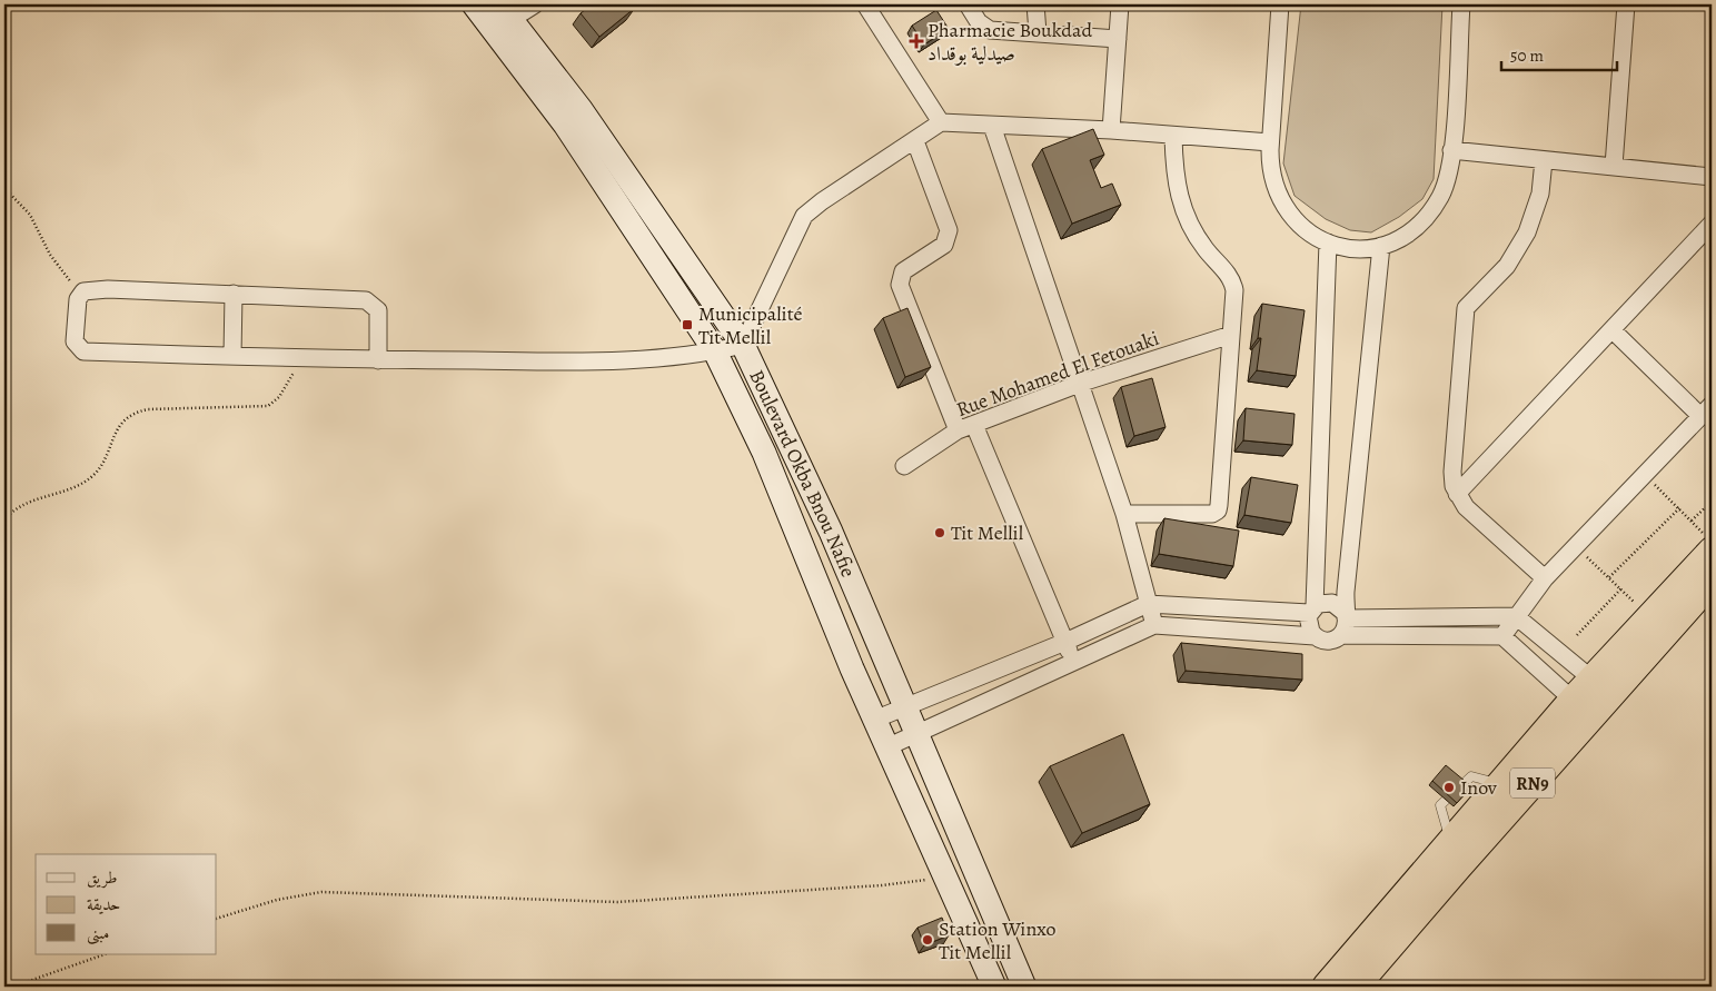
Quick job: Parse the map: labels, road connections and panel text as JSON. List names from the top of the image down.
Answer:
{
  "streets": {
    "highway": ["RN9"],
    "main road": ["Boulevard Okba Bnou Nafie"],
    "street": ["Rue Mohamed El Fetouaki"]
  },
  "places": {
    "health": ["Pharmacie Boukdad صيدلية بوقداد"],
    "transit": ["Municipalité Tit Mellil"],
    "other": ["Tit Mellil", "Inov", "Station Winxo Tit Mellil"]
  },
  "legend": ["طريق", "حديقة", "مبنى"],
  "scale_bar": "50 m"
}
